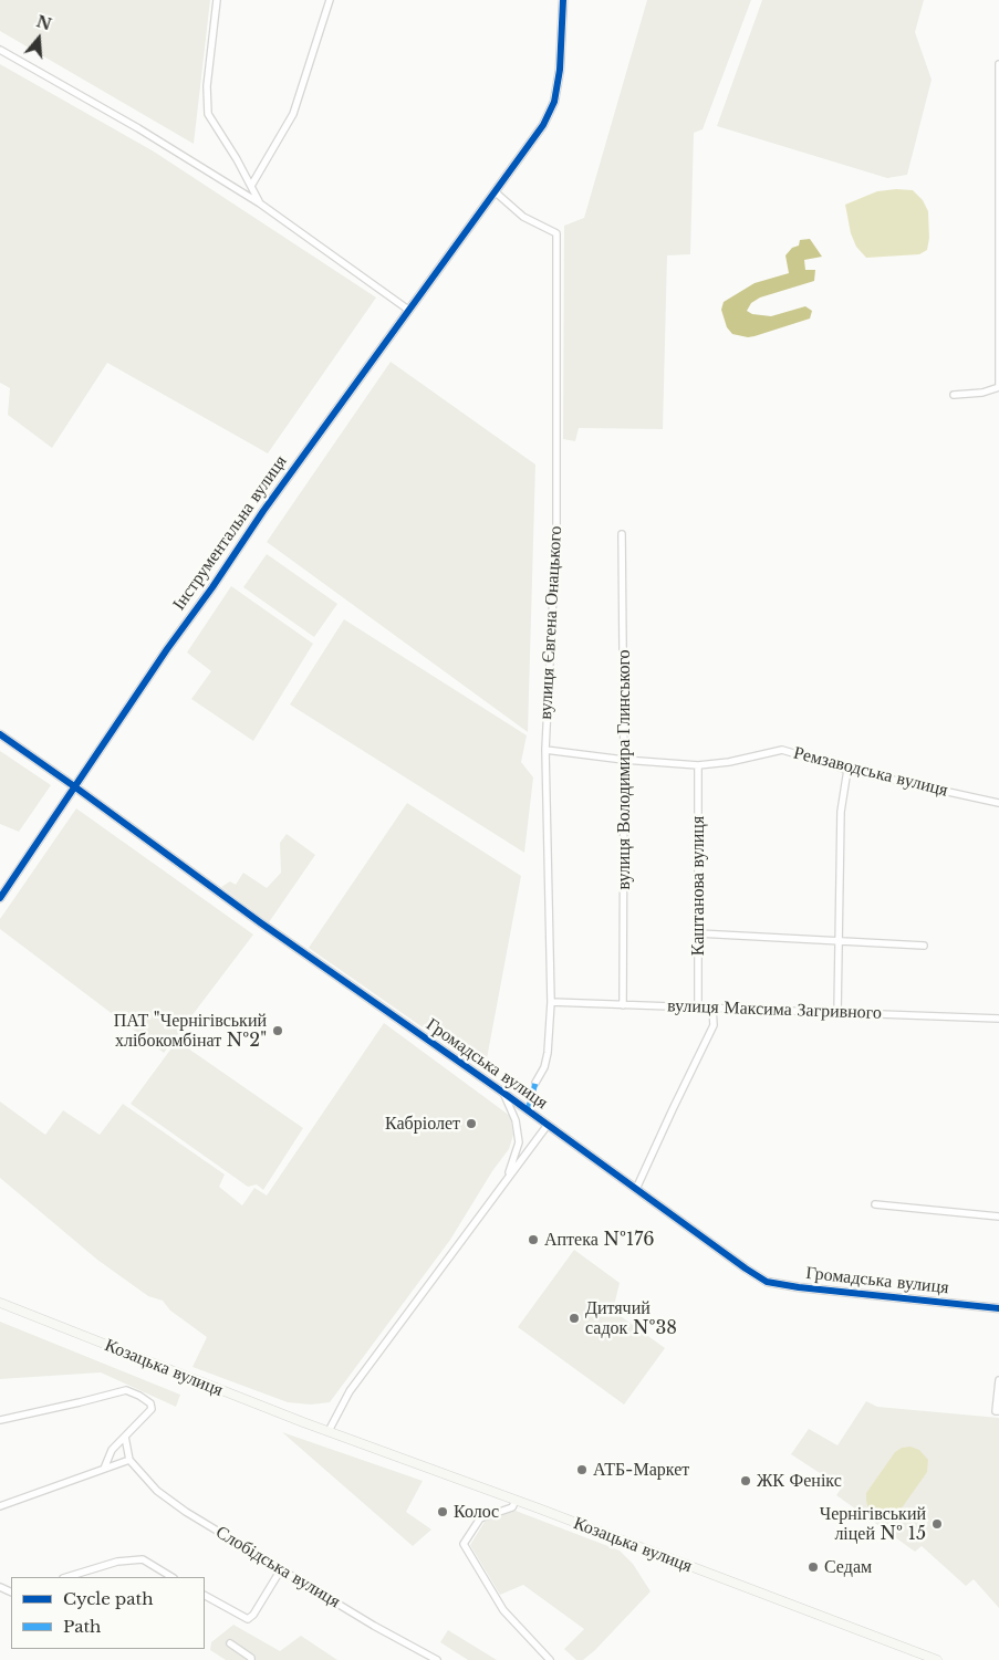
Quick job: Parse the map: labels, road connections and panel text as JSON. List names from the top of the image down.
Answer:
{
  "streets": {
    "main road": ["Козацька вулиця"],
    "street": [
      "Інструментальна вулиця",
      "вулиця Євгена Онацького",
      "вулиця Володимира Глинського",
      "Ремзаводська вулиця",
      "Каштанова вулиця",
      "вулиця Максима Загривного",
      "Громадська вулиця",
      "Слобідська вулиця"
    ]
  },
  "crossings": [
    ["Інструментальна вулиця", "вулиця Євгена Онацького"],
    ["Інструментальна вулиця", "Громадська вулиця"],
    ["вулиця Євгена Онацького", "Ремзаводська вулиця"],
    ["вулиця Євгена Онацького", "вулиця Максима Загривного"],
    ["вулиця Володимира Глинського", "Ремзаводська вулиця"],
    ["вулиця Володимира Глинського", "вулиця Максима Загривного"],
    ["Ремзаводська вулиця", "Каштанова вулиця"],
    ["Каштанова вулиця", "вулиця Максима Загривного"]
  ],
  "places": [
    "ПАТ \"Чернігівський хлібокомбінат №2\"",
    "Кабріолет",
    "Аптека №176",
    "Дитячий садок №38",
    "АТБ-Маркет",
    "ЖК Фенікс",
    "Колос",
    "Чернігівський ліцей № 15",
    "Седам"
  ],
  "legend": ["Cycle path", "Path"],
  "north": "top"
}
